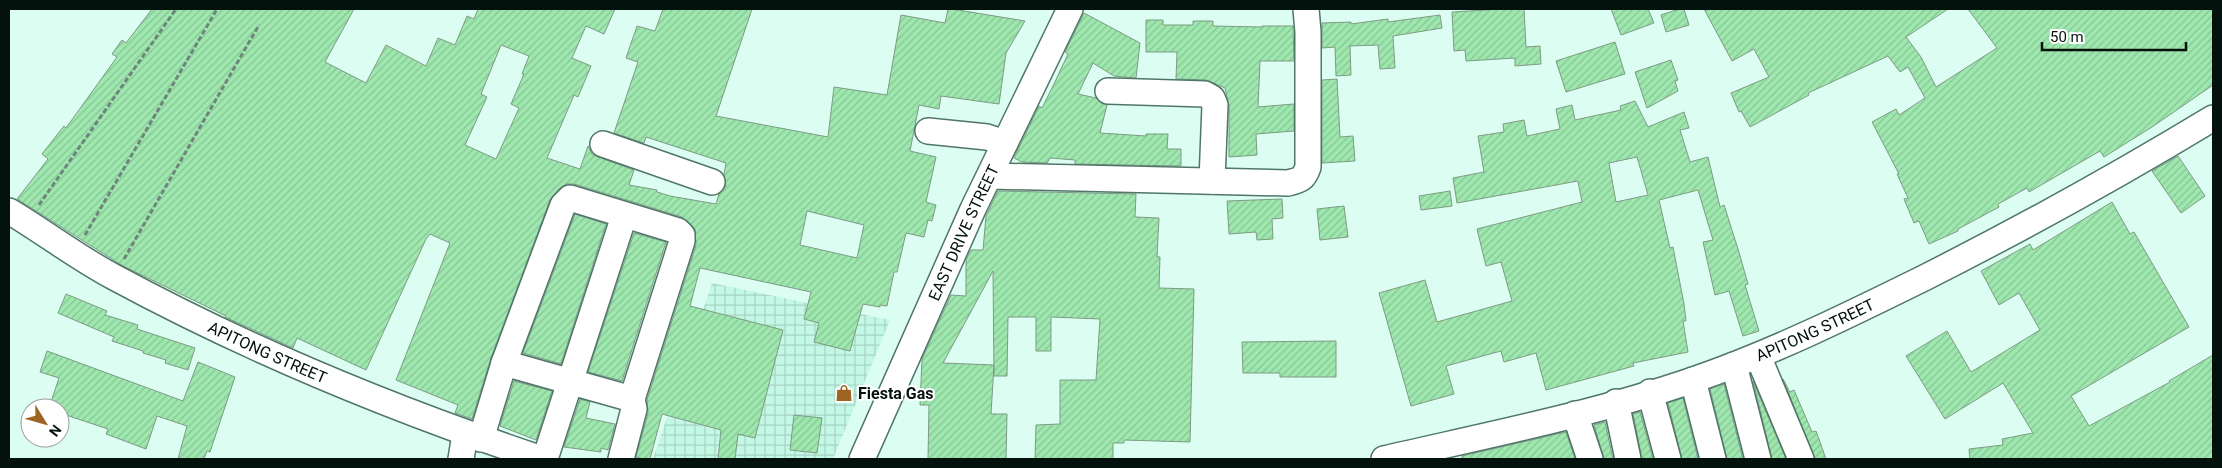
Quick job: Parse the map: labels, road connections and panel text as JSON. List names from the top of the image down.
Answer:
{
  "streets": {
    "street": ["EAST DRIVE STREET", "APITONG STREET"]
  },
  "places": {
    "shop": ["Fiesta Gas"]
  },
  "scale_bar": "50 m",
  "north": "bottom right"
}
